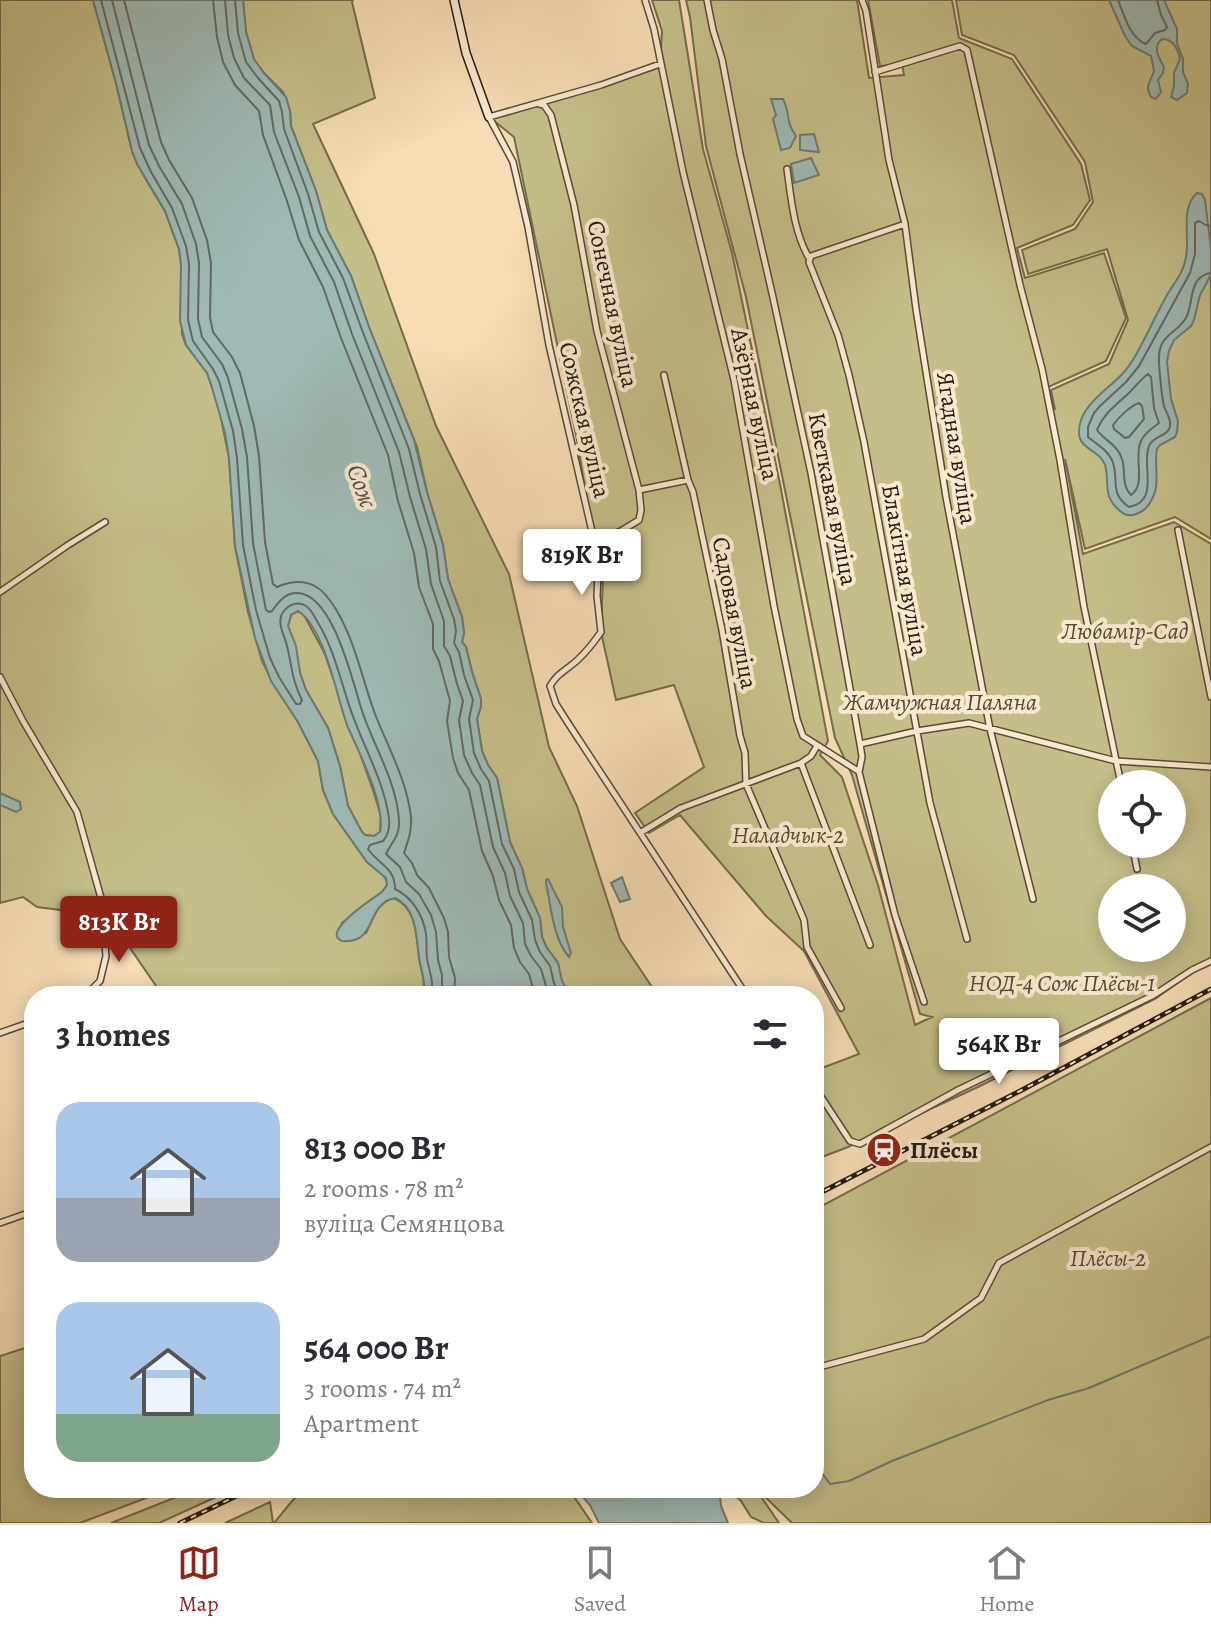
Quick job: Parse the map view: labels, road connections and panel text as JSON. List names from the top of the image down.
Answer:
{
  "streets": {
    "street": [
      "Сонечная вуліца",
      "Азёрная вуліца",
      "Сожская вуліца",
      "Ягадная вуліца",
      "Кветкавая вуліца",
      "Блакітная вуліца",
      "Садовая вуліца"
    ]
  },
  "crossings": [
    ["Сонечная вуліца", "Сожская вуліца"]
  ],
  "water": ["Сож"],
  "parks": [
    "Любамір-Сад",
    "Жамчужная Паляна",
    "Наладчык-2",
    "НОД-4 Сож Плёсы-1",
    "Плёсы-2"
  ],
  "places": {
    "station": ["Плёсы"]
  },
  "page": {
    "price": ["819K Br", "813K Br", "564K Br"],
    "heading": "3 homes",
    "list": [
      {
        "name": "813 000 Br",
        "note": "2 rooms · 78 m² · вуліца Семянцова"
      },
      {
        "name": "564 000 Br",
        "note": "3 rooms · 74 m² · Apartment"
      }
    ],
    "tabs": ["Map", "Saved", "Home"]
  }
}
